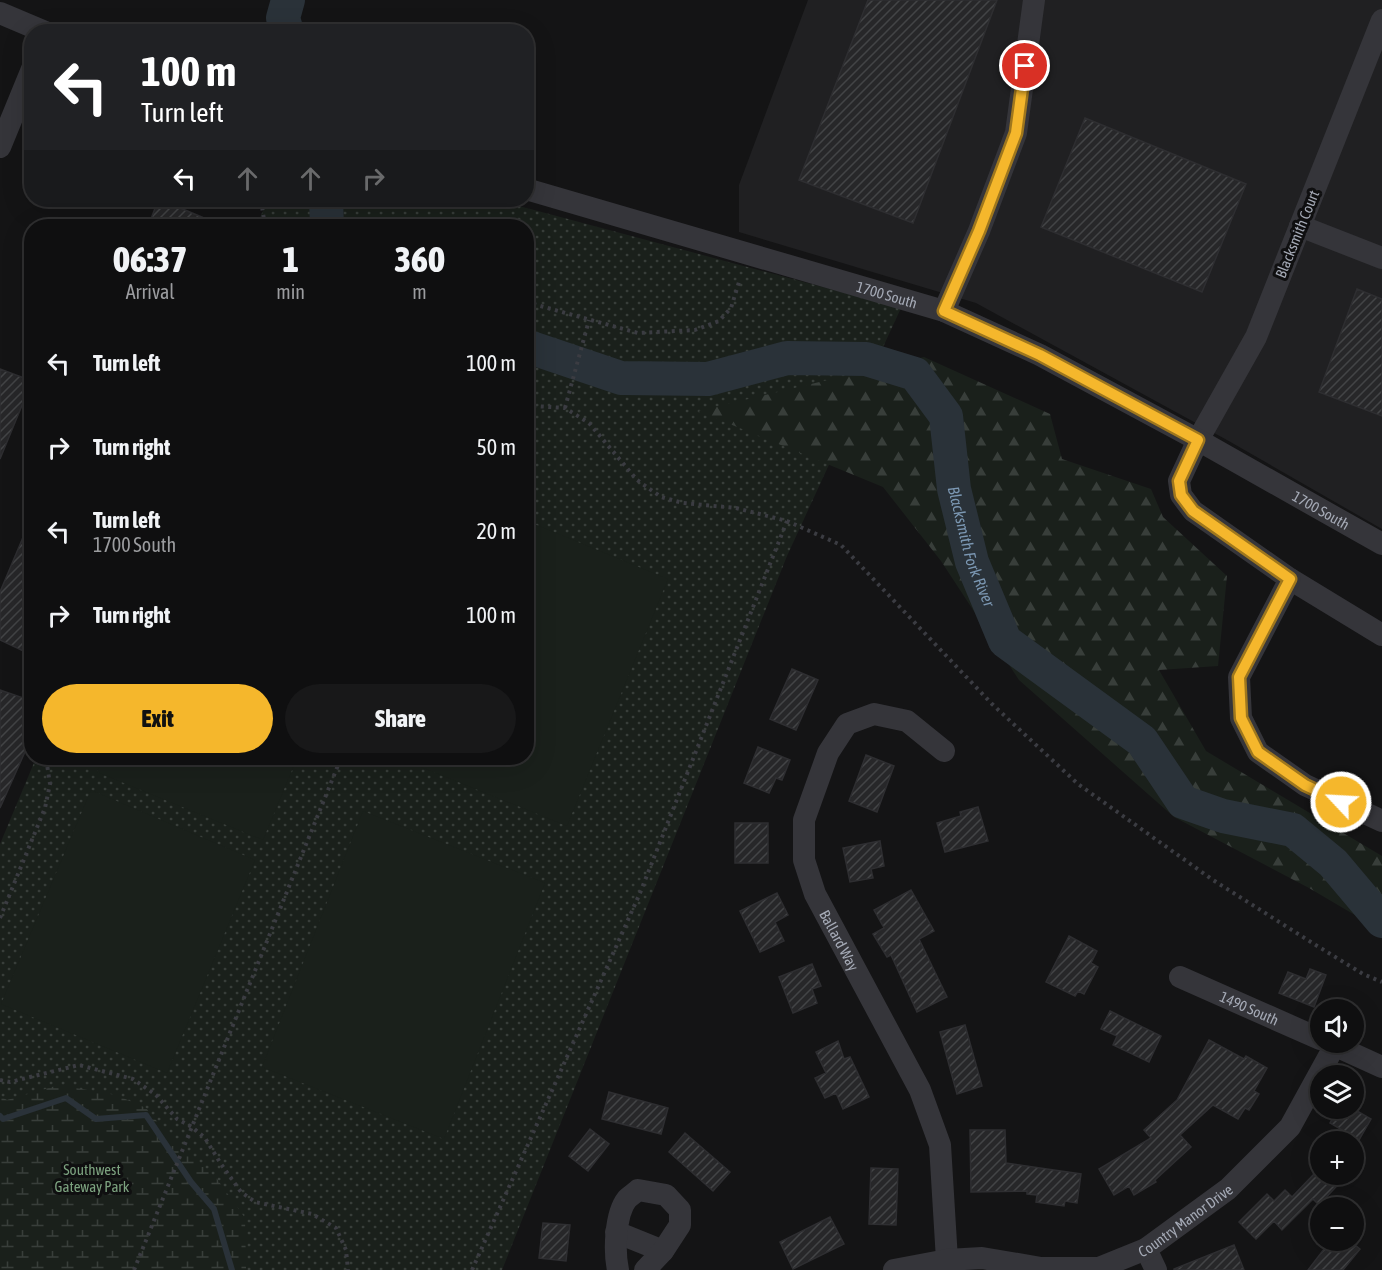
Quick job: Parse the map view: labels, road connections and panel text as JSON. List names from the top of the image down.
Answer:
{
  "streets": {
    "street": [
      "Blacksmith Court",
      "1700 South",
      "Ballard Way",
      "1490 South",
      "Country Manor Drive"
    ]
  },
  "crossings": [
    ["Blacksmith Court", "1700 South"],
    ["Ballard Way", "Country Manor Drive"]
  ],
  "water": ["Blacksmith Fork River"],
  "parks": ["Southwest Gateway Park"],
  "page": {
    "turn": ["100 m", "Turn left"],
    "eta": [
      "06:37",
      "Arrival",
      "1",
      "min",
      "360",
      "m"
    ],
    "list": [
      {
        "name": "Turn left",
        "value": "100 m"
      },
      {
        "name": "Turn right",
        "value": "50 m"
      },
      {
        "name": "Turn left",
        "note": "1700 South",
        "value": "20 m"
      },
      {
        "name": "Turn right",
        "value": "100 m"
      }
    ],
    "buttons": ["Exit", "Share"],
    "map_buttons": ["+", "−"]
  }
}
